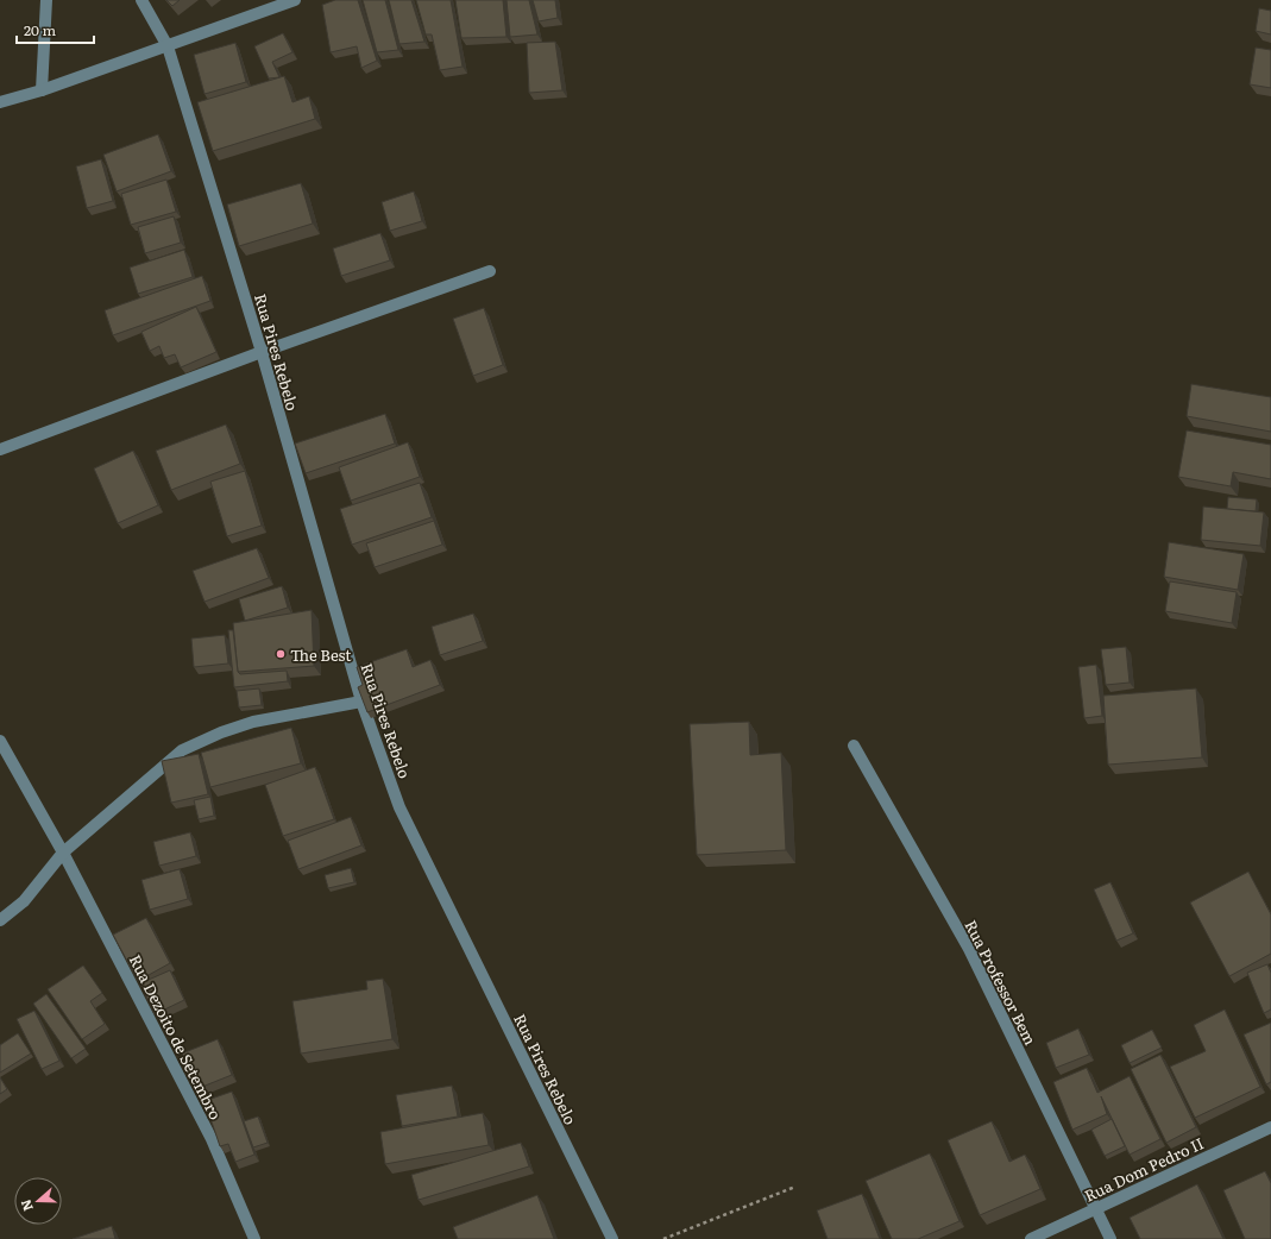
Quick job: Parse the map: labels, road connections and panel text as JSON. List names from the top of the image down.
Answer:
{
  "streets": {
    "street": [
      "Rua Pires Rebelo",
      "Rua Professor Bem",
      "Rua Dezoito de Setembro",
      "Rua Dom Pedro II"
    ]
  },
  "crossings": [
    ["Rua Professor Bem", "Rua Dom Pedro II"]
  ],
  "places": ["The Best"],
  "scale_bar": "20 m",
  "north": "left"
}
